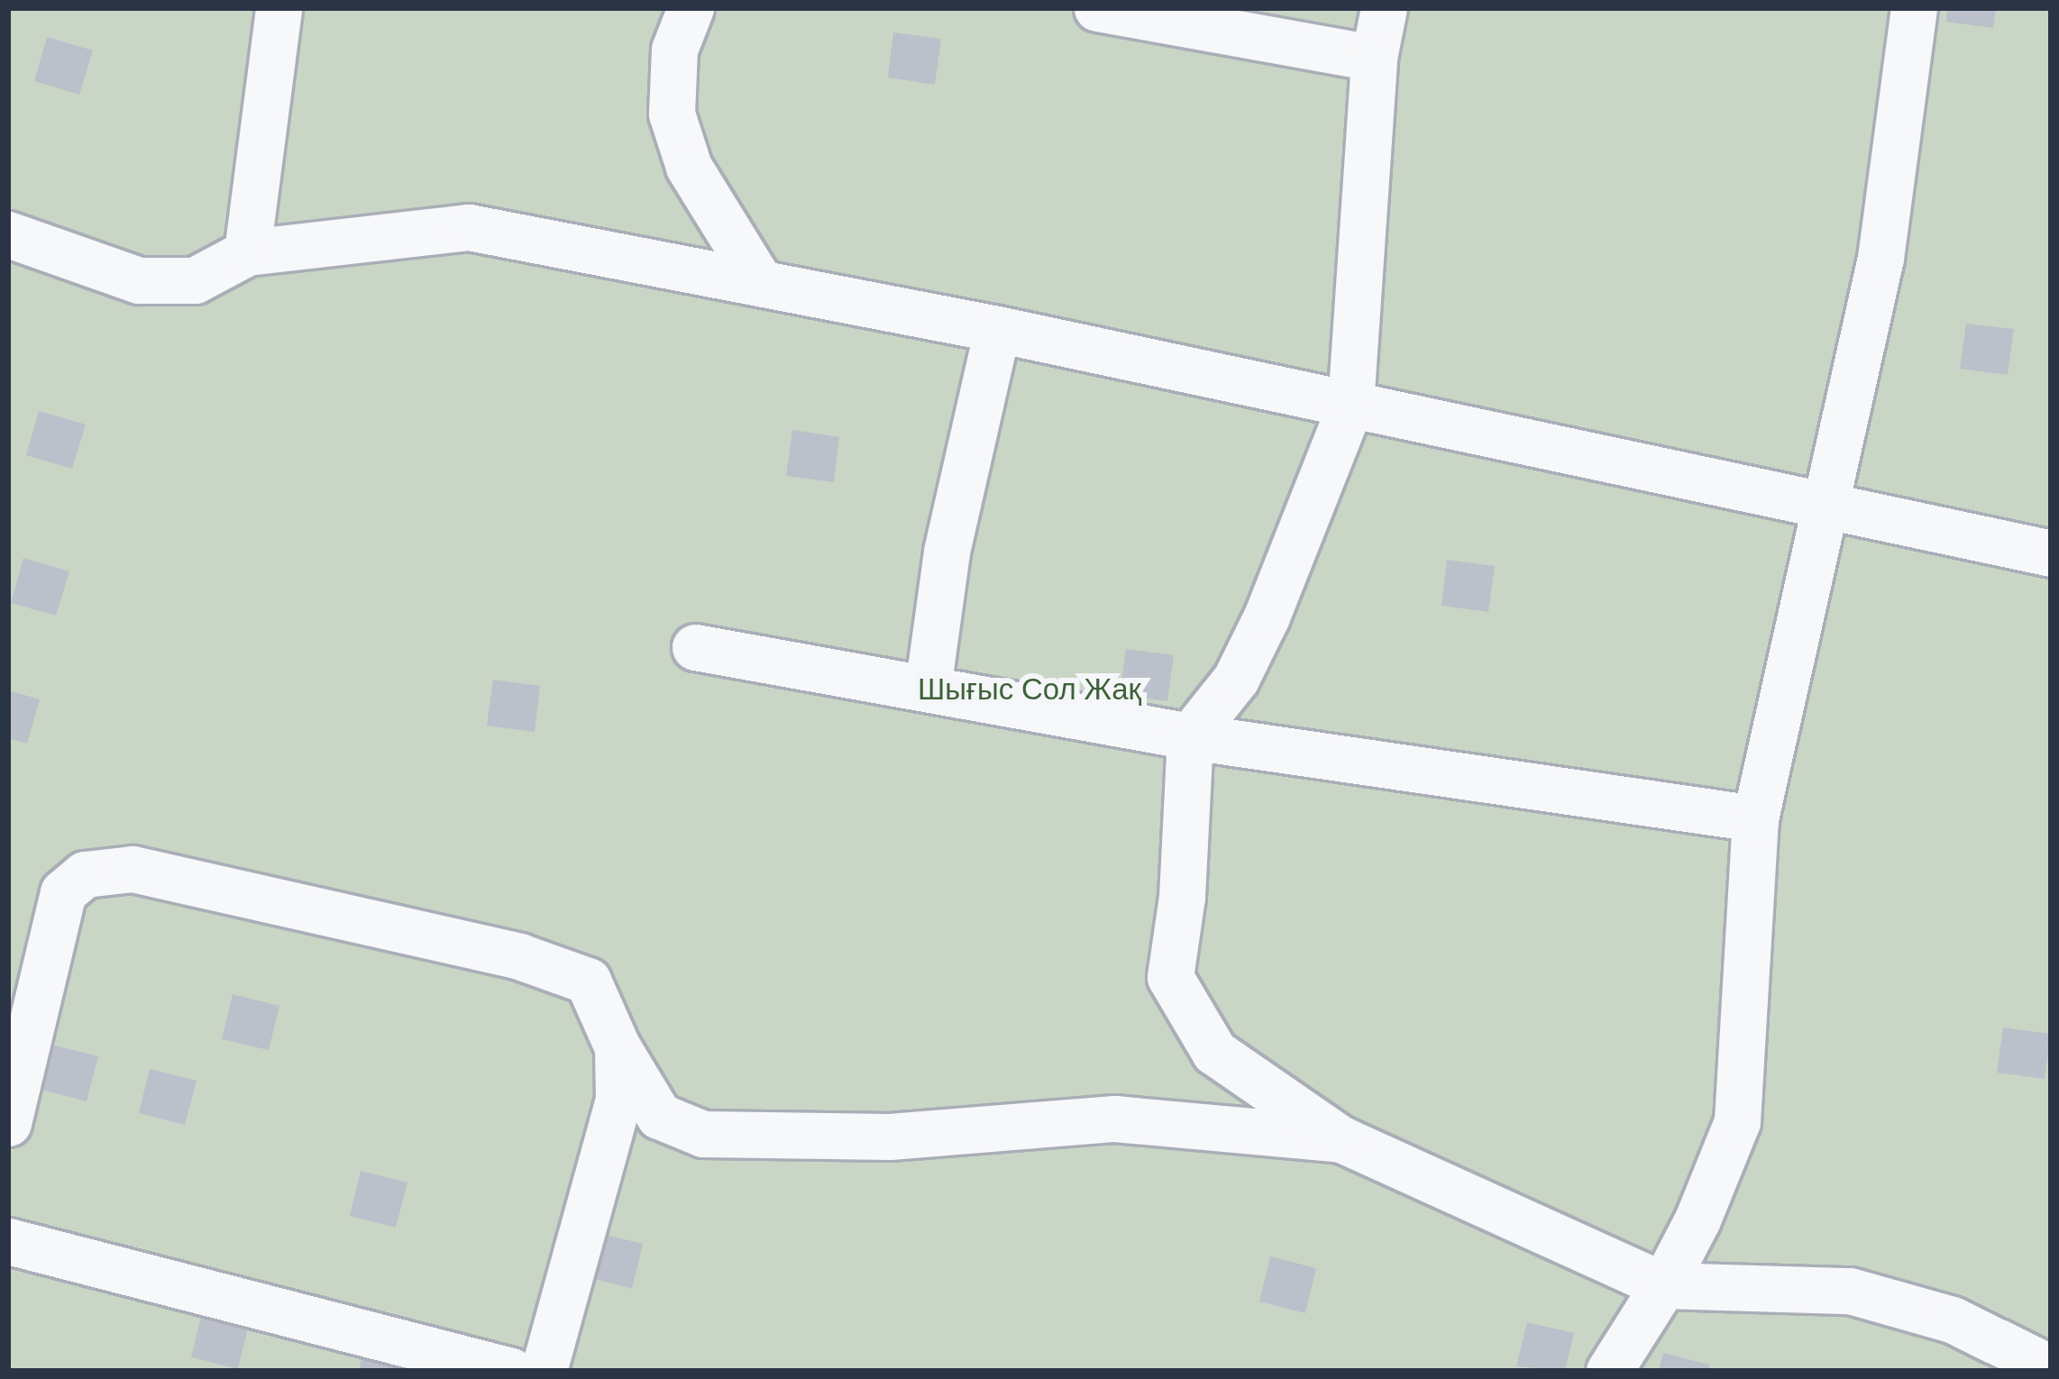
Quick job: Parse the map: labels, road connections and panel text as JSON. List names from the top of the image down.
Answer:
{
  "parks": ["Шығыс Сол Жақ"]
}
